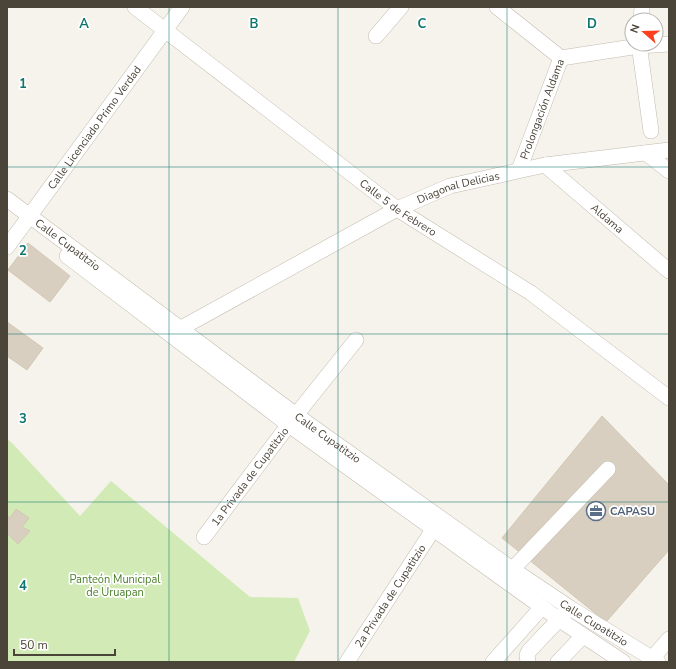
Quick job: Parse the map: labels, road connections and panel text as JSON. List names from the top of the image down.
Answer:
{
  "streets": {
    "street": [
      "Prolongación Aldama",
      "Calle Licenciado Primo Verdad",
      "Diagonal Delicias",
      "Calle 5 de Febrero",
      "Aldama",
      "Calle Cupatitzio",
      "1a Privada de Cupatitzio",
      "2a Privada de Cupatitzio"
    ]
  },
  "crossings": [
    ["Prolongación Aldama", "Diagonal Delicias"],
    ["Calle Licenciado Primo Verdad", "Calle 5 de Febrero"],
    ["Calle Licenciado Primo Verdad", "Calle Cupatitzio"],
    ["Diagonal Delicias", "Calle 5 de Febrero"],
    ["Diagonal Delicias", "Aldama"],
    ["Diagonal Delicias", "Calle Cupatitzio"],
    ["Calle Cupatitzio", "1a Privada de Cupatitzio"],
    ["Calle Cupatitzio", "2a Privada de Cupatitzio"]
  ],
  "parks": ["Panteón Municipal de Uruapan"],
  "places": {
    "office": ["CAPASU"]
  },
  "scale_bar": "50 m",
  "north": "left",
  "grid": {
    "columns": [
      "A",
      "B",
      "C",
      "D"
    ],
    "rows": [
      "1",
      "2",
      "3",
      "4"
    ]
  }
}
